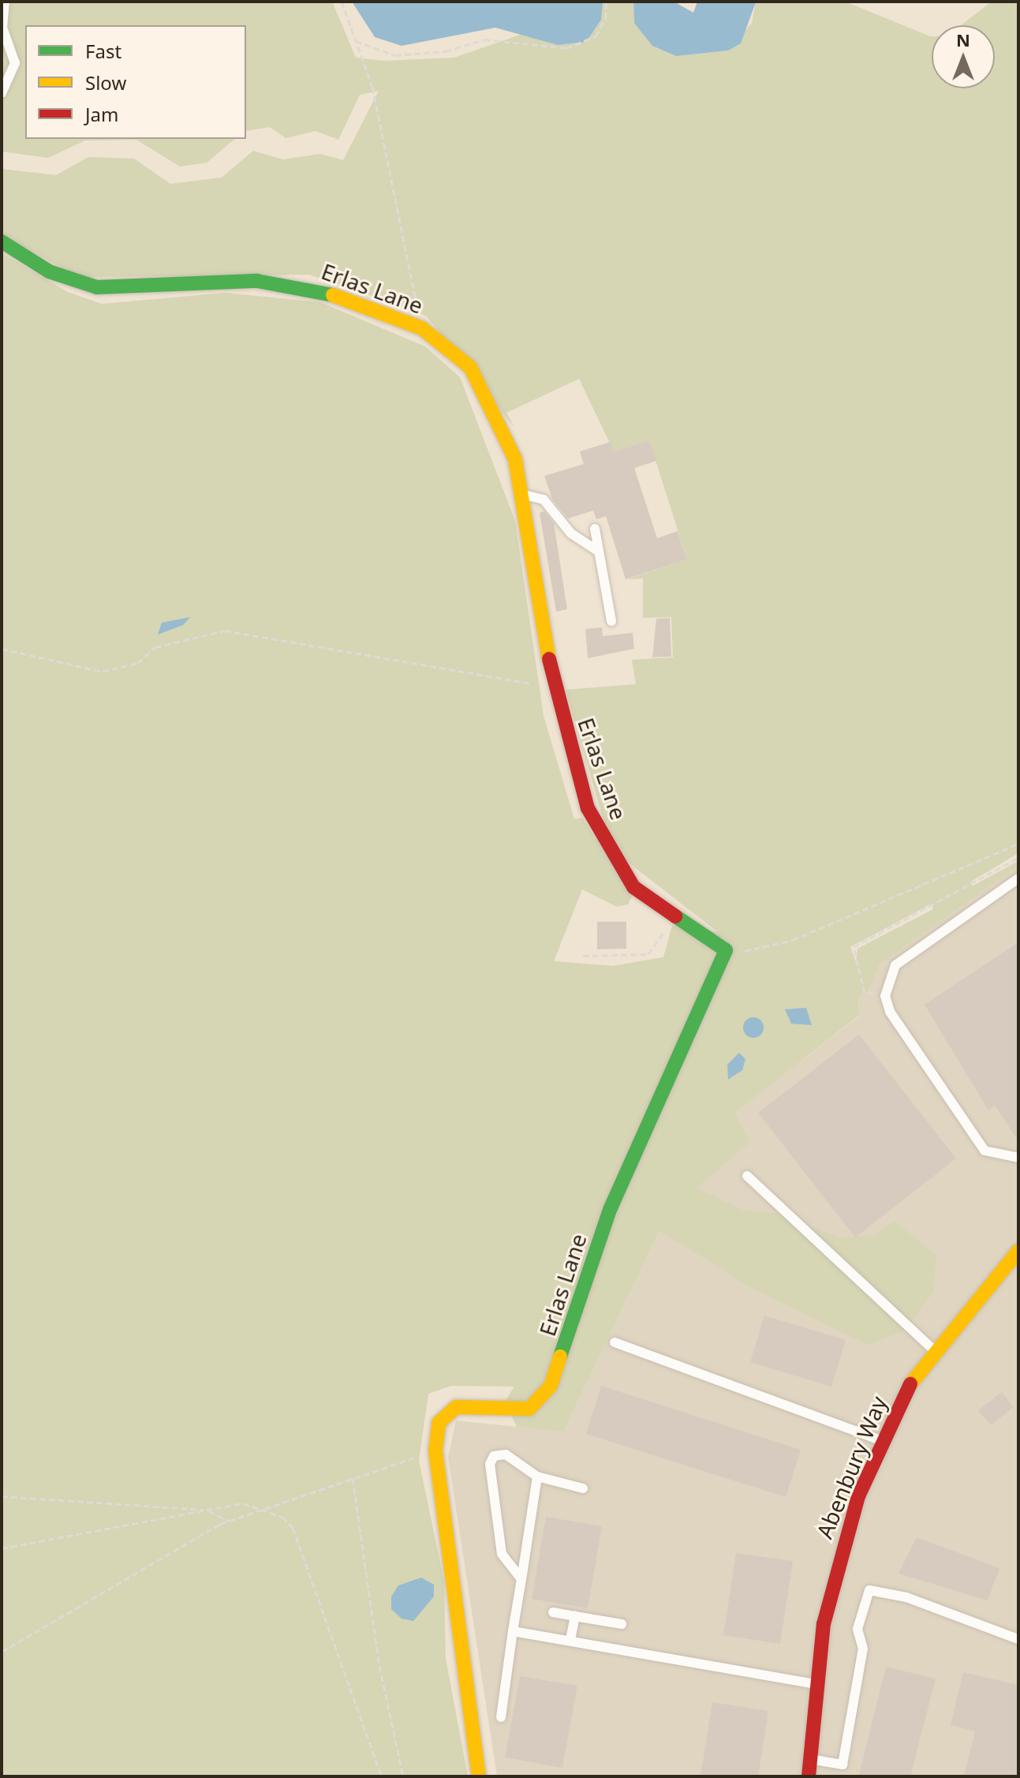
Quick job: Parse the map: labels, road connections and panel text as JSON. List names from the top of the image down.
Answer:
{
  "streets": {
    "street": ["Erlas Lane", "Abenbury Way"]
  },
  "legend": ["Fast", "Slow", "Jam"],
  "north": "top"
}
